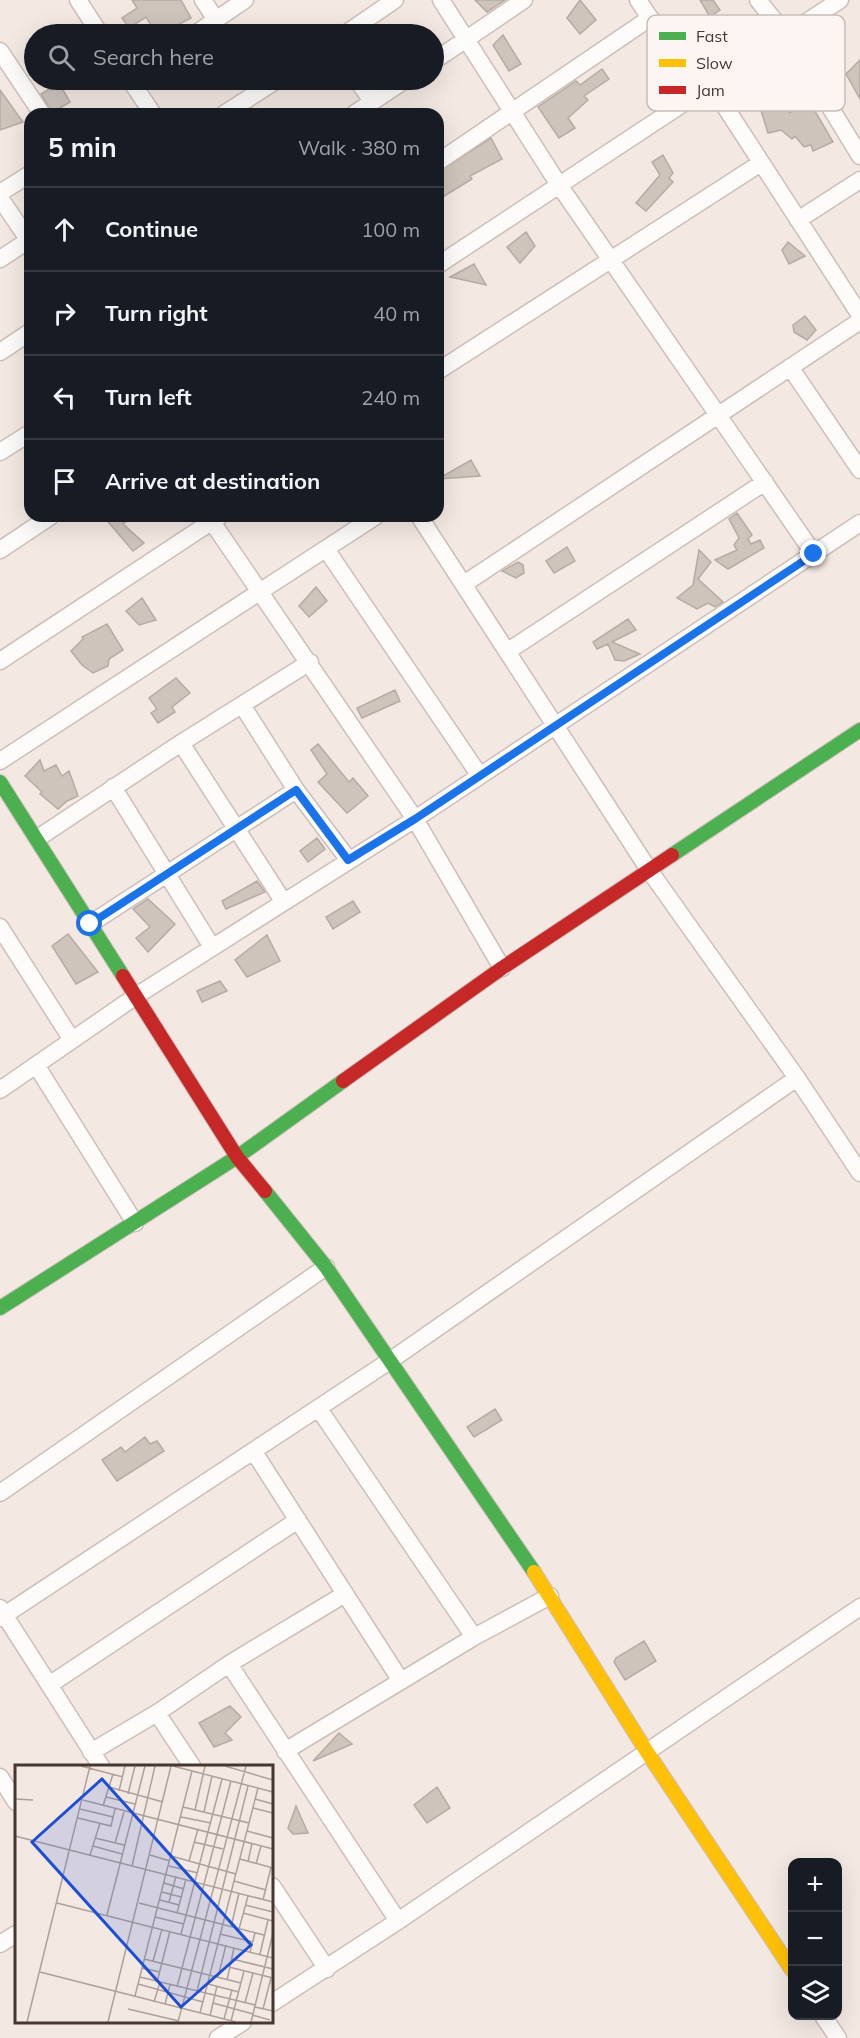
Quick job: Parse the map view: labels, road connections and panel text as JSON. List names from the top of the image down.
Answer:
{
  "legend": ["Fast", "Slow", "Jam"],
  "page": {
    "search": "Search here",
    "heading": ["5 min", "Walk · 380 m"],
    "list": [
      ["Continue", "100 m"],
      ["Turn right", "40 m"],
      ["Turn left", "240 m"],
      "Arrive at destination"
    ],
    "map_buttons": ["+", "−"]
  }
}
